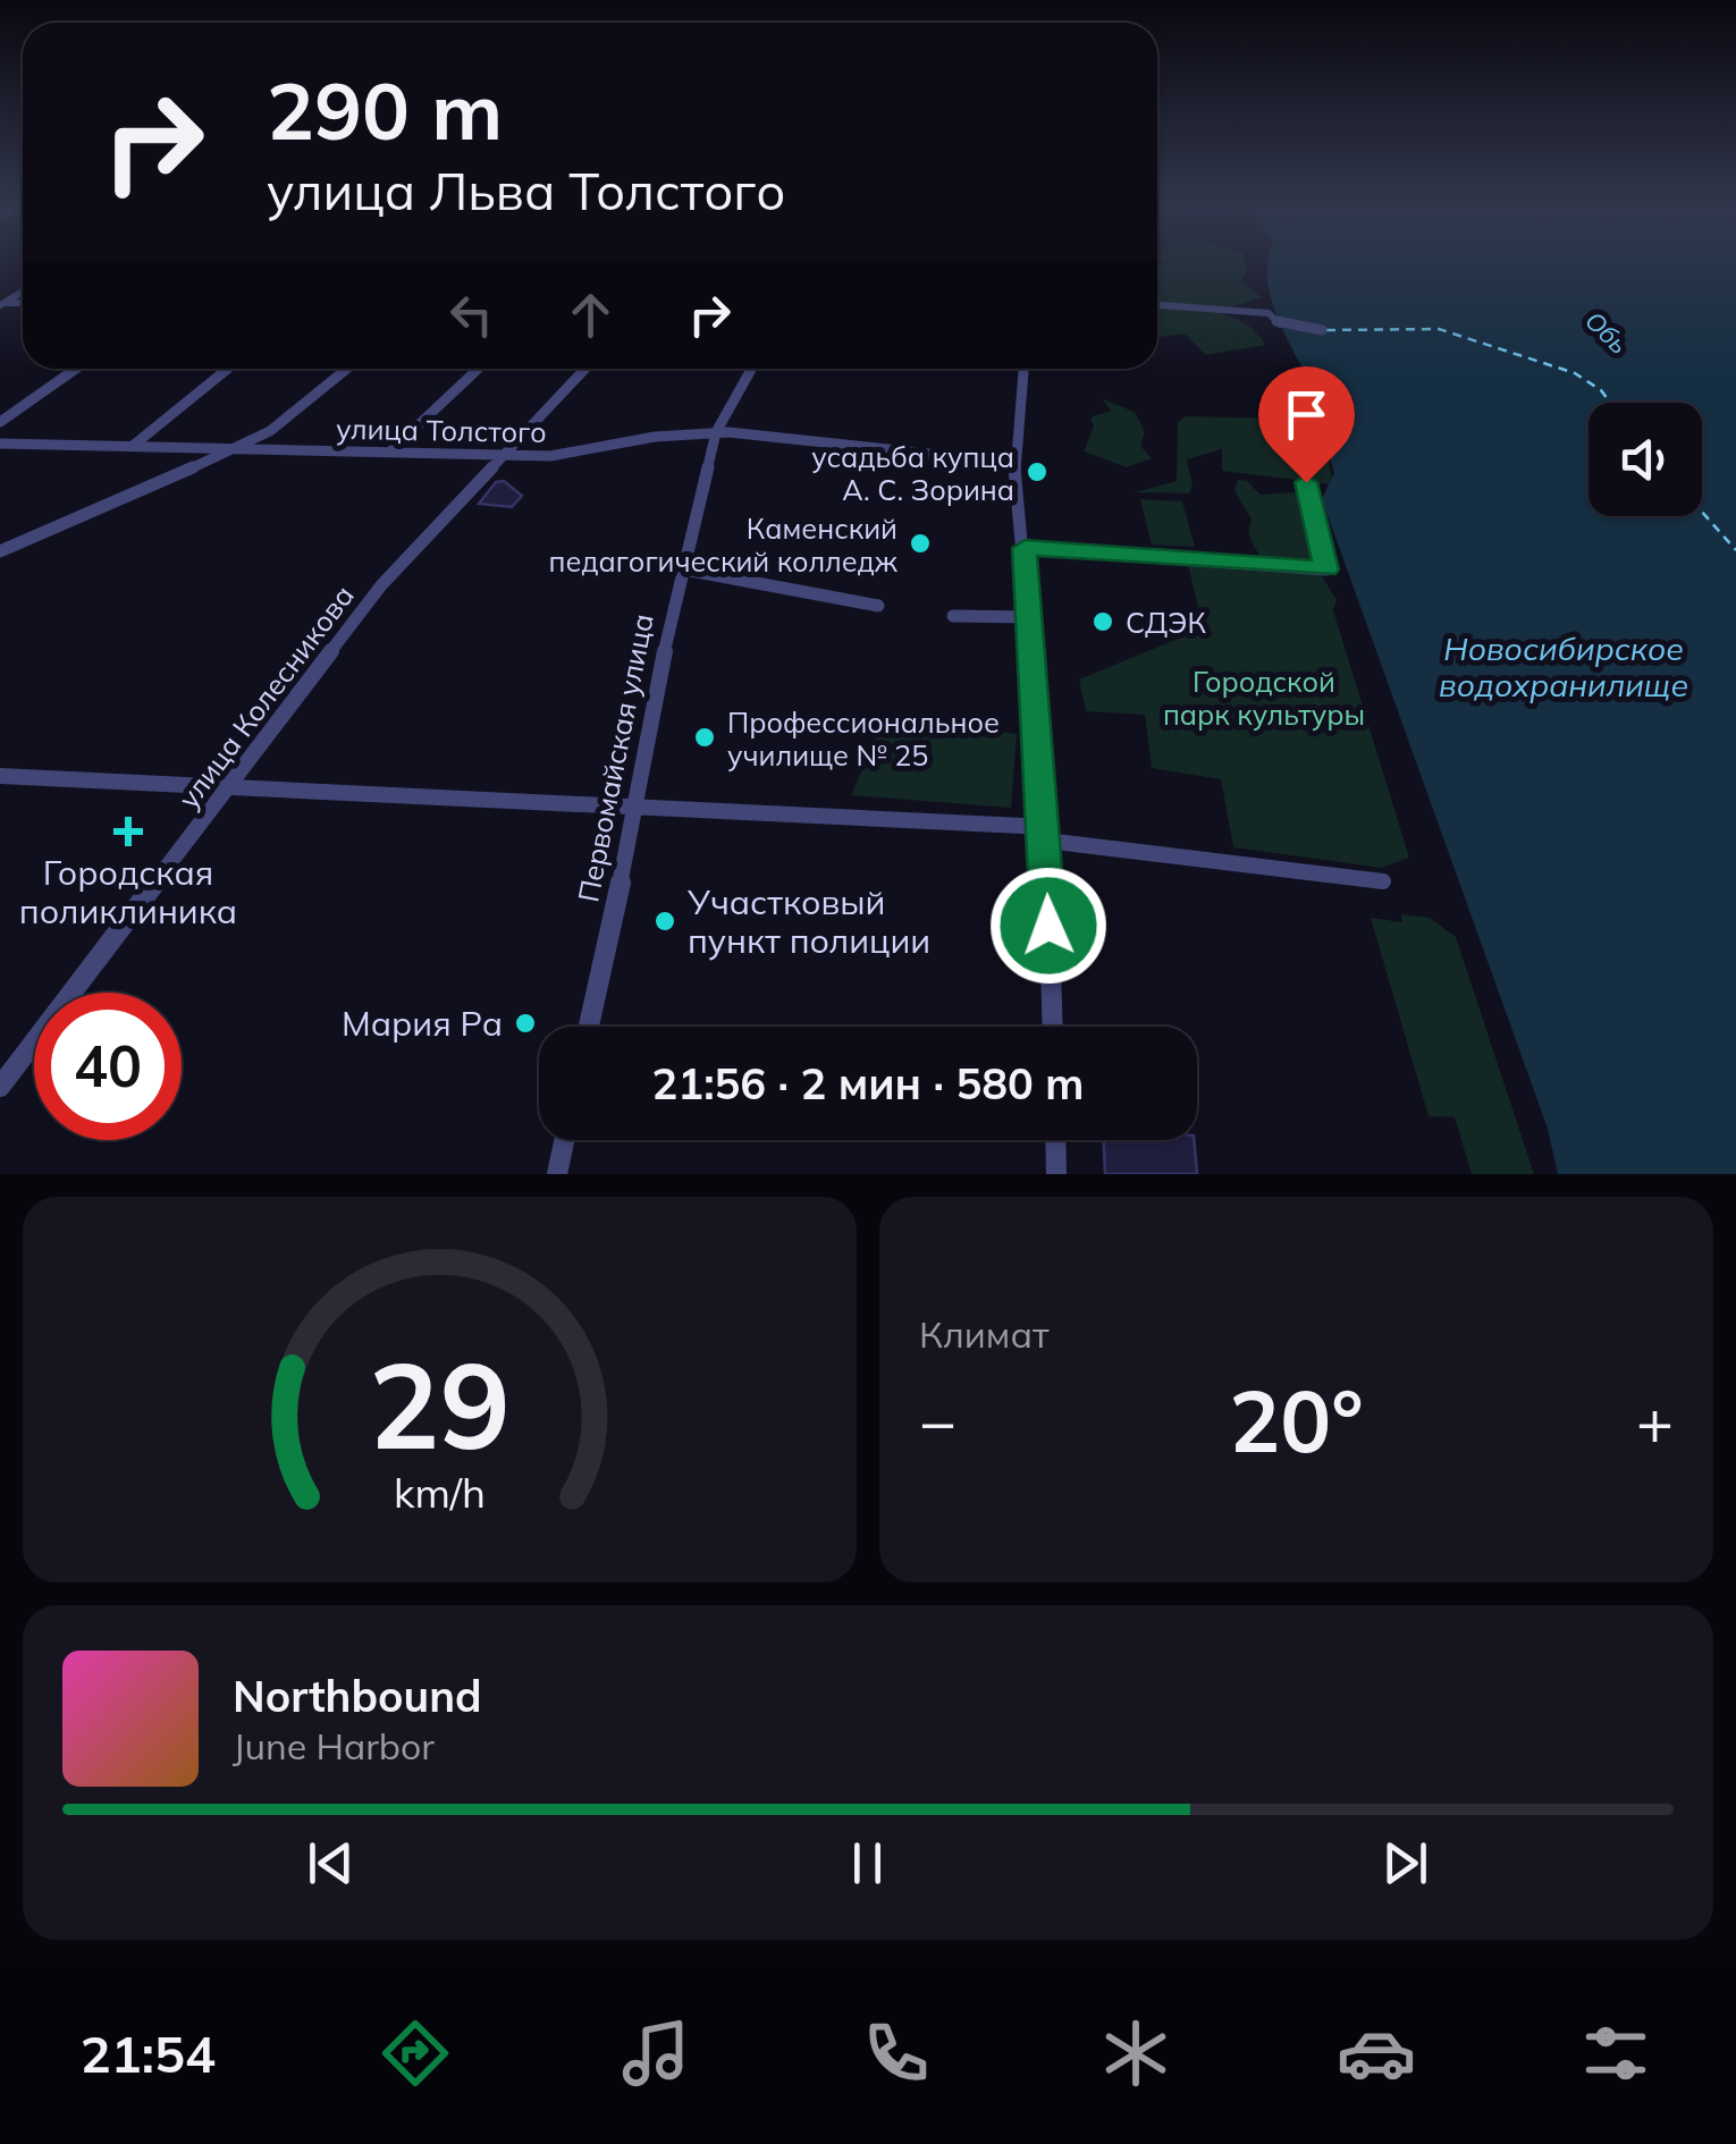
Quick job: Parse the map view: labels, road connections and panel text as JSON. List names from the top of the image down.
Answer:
{
  "streets": {
    "street": ["улица Толстого", "улица Колесникова", "Первомайская улица"]
  },
  "crossings": [
    ["улица Толстого", "улица Колесникова"],
    ["улица Толстого", "Первомайская улица"]
  ],
  "water": ["Обь", "Новосибирское водохранилище"],
  "parks": ["Городской парк культуры"],
  "places": {
    "other": [
      "усадьба купца А. С. Зорина",
      "Каменский педагогический колледж",
      "СДЭК",
      "Профессиональное училище № 25",
      "Участковый пункт полиции",
      "Мария Ра"
    ],
    "health": ["Городская поликлиника"]
  },
  "page": {
    "turn": ["290 m", "улица Льва Толстого"],
    "limit": "40",
    "trip": "21:56 · 2 мин · 580 m",
    "tile": "Климат",
    "heat": ["−", "20°", "+"],
    "song": ["Northbound", "June Harbor"],
    "tabs": "21:54",
    "gauge": ["29", "km/h"]
  }
}
